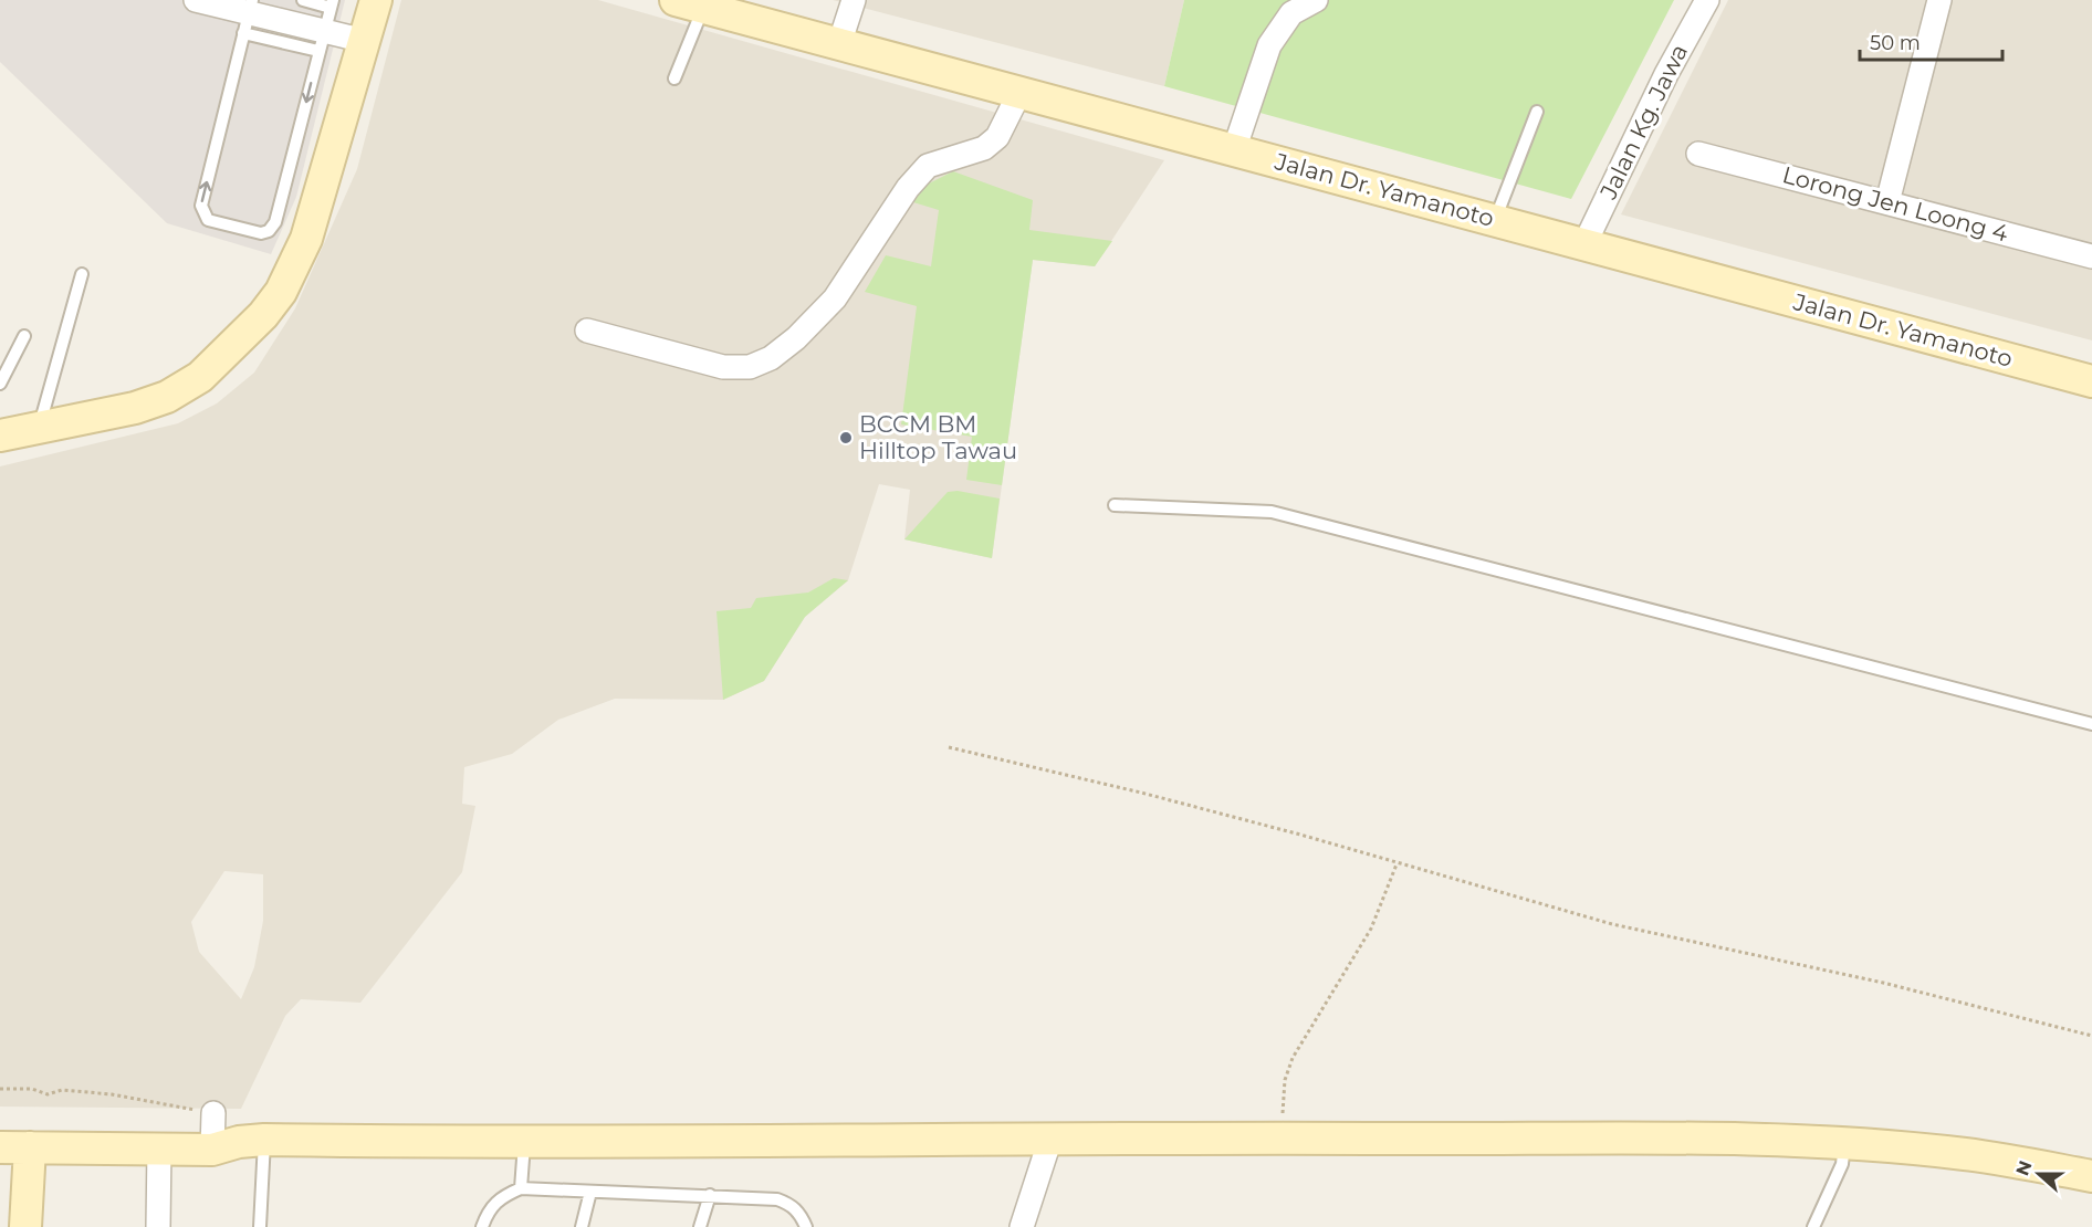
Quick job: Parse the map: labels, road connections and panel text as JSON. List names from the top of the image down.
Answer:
{
  "streets": {
    "main road": ["Jalan Dr. Yamanoto"],
    "street": ["Jalan Kg. Jawa", "Lorong Jen Loong 4"]
  },
  "crossings": [
    ["Jalan Kg. Jawa", "Jalan Dr. Yamanoto"]
  ],
  "places": ["BCCM BM Hilltop Tawau"],
  "scale_bar": "50 m",
  "north": "left"
}
